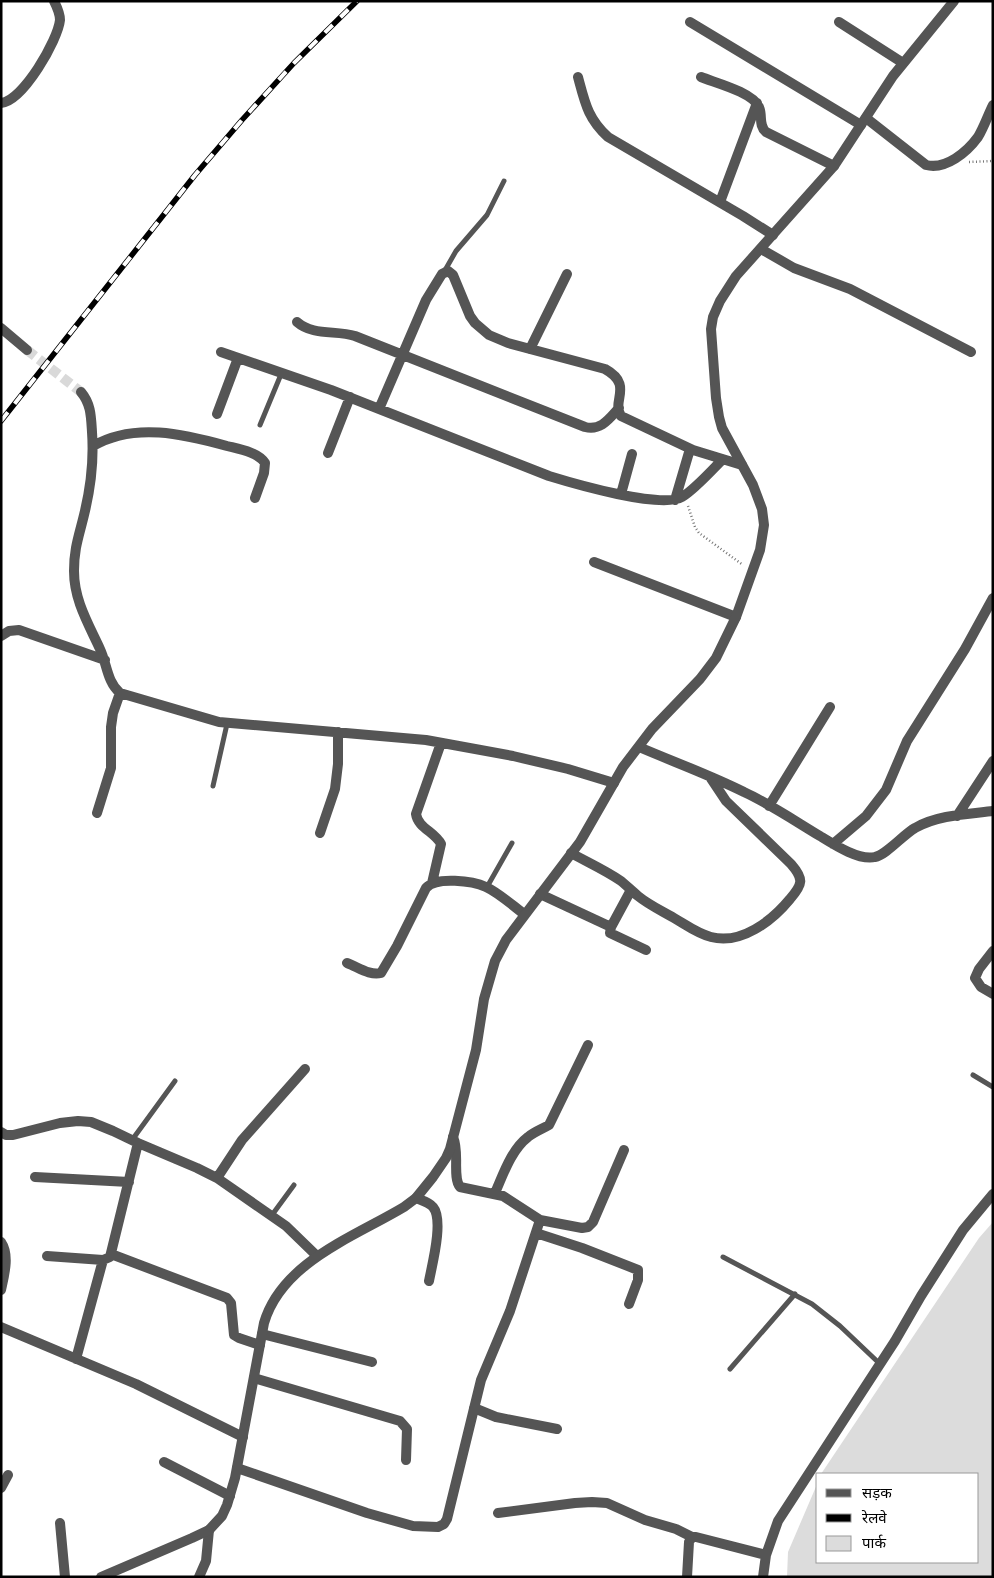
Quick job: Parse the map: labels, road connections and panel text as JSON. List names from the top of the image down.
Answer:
{
  "legend": ["सड़क", "रेलवे", "पार्क"]
}
